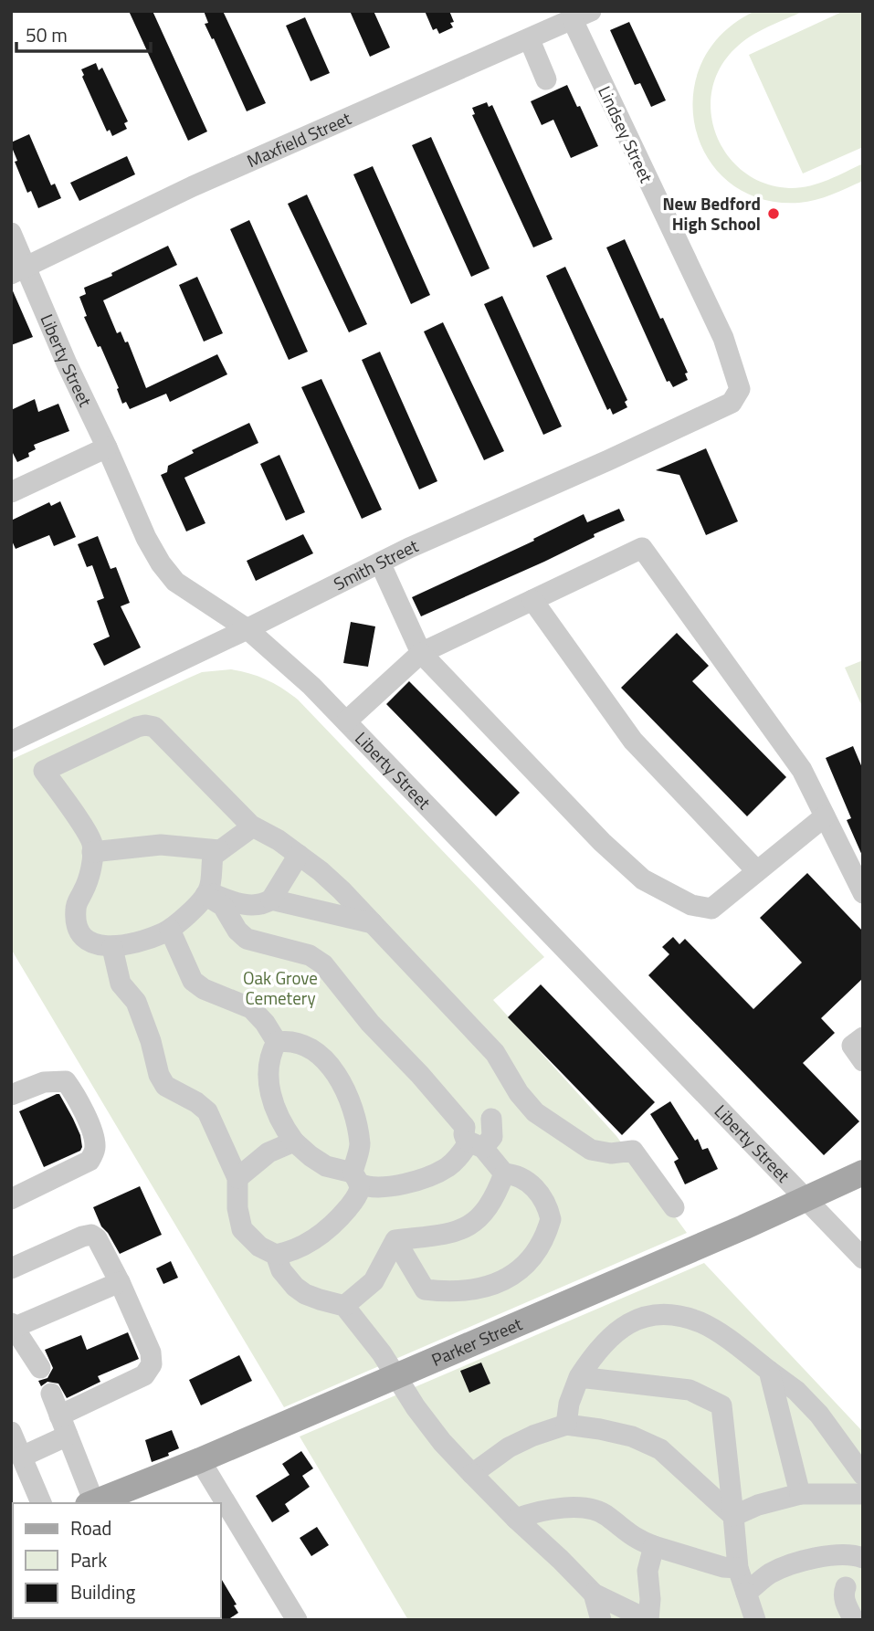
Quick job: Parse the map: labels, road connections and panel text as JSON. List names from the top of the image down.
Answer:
{
  "streets": {
    "main road": ["Parker Street"],
    "street": [
      "Lindsey Street",
      "Maxfield Street",
      "Liberty Street",
      "Smith Street"
    ]
  },
  "crossings": [
    ["Lindsey Street", "Maxfield Street"],
    ["Lindsey Street", "Smith Street"],
    ["Maxfield Street", "Liberty Street"],
    ["Liberty Street", "Smith Street"],
    ["Liberty Street", "Parker Street"]
  ],
  "parks": ["Oak Grove Cemetery"],
  "places": ["New Bedford High School"],
  "legend": ["Road", "Park", "Building"],
  "scale_bar": "50 m"
}
